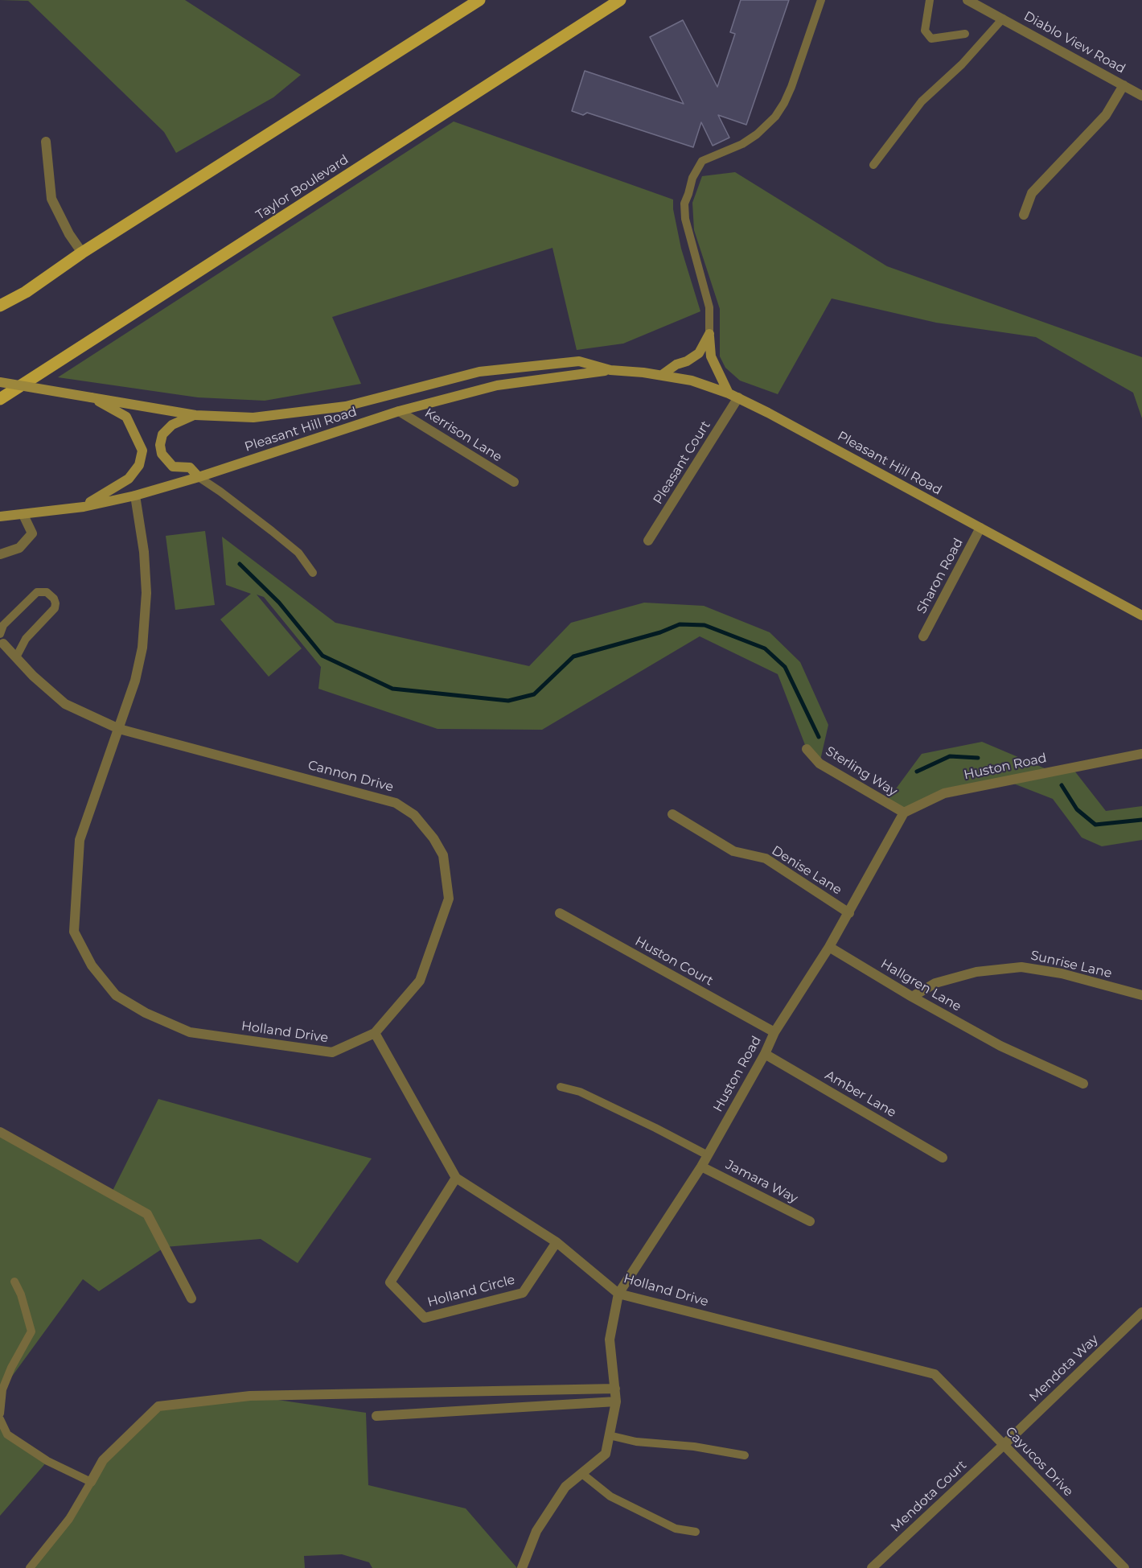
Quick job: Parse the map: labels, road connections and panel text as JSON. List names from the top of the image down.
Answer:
{
  "streets": {
    "main road": ["Taylor Boulevard", "Pleasant Hill Road"],
    "street": [
      "Diablo View Road",
      "Kerrison Lane",
      "Pleasant Court",
      "Sharon Road",
      "Huston Road",
      "Sterling Way",
      "Cannon Drive",
      "Denise Lane",
      "Huston Court",
      "Sunrise Lane",
      "Hallgren Lane",
      "Holland Drive",
      "Amber Lane",
      "Jamara Way",
      "Holland Circle",
      "Mendota Way",
      "Cayucos Drive",
      "Mendota Court"
    ]
  },
  "crossings": [
    ["Pleasant Hill Road", "Kerrison Lane"],
    ["Pleasant Hill Road", "Pleasant Court"],
    ["Pleasant Hill Road", "Sharon Road"],
    ["Pleasant Hill Road", "Holland Drive"],
    ["Huston Road", "Sterling Way"],
    ["Huston Road", "Denise Lane"],
    ["Huston Road", "Huston Court"],
    ["Huston Road", "Hallgren Lane"],
    ["Huston Road", "Holland Drive"],
    ["Huston Road", "Amber Lane"],
    ["Huston Road", "Jamara Way"],
    ["Cannon Drive", "Holland Drive"],
    ["Sunrise Lane", "Hallgren Lane"],
    ["Holland Drive", "Holland Circle"],
    ["Holland Drive", "Cayucos Drive"],
    ["Mendota Way", "Cayucos Drive"],
    ["Mendota Way", "Mendota Court"],
    ["Cayucos Drive", "Mendota Court"]
  ]
}
